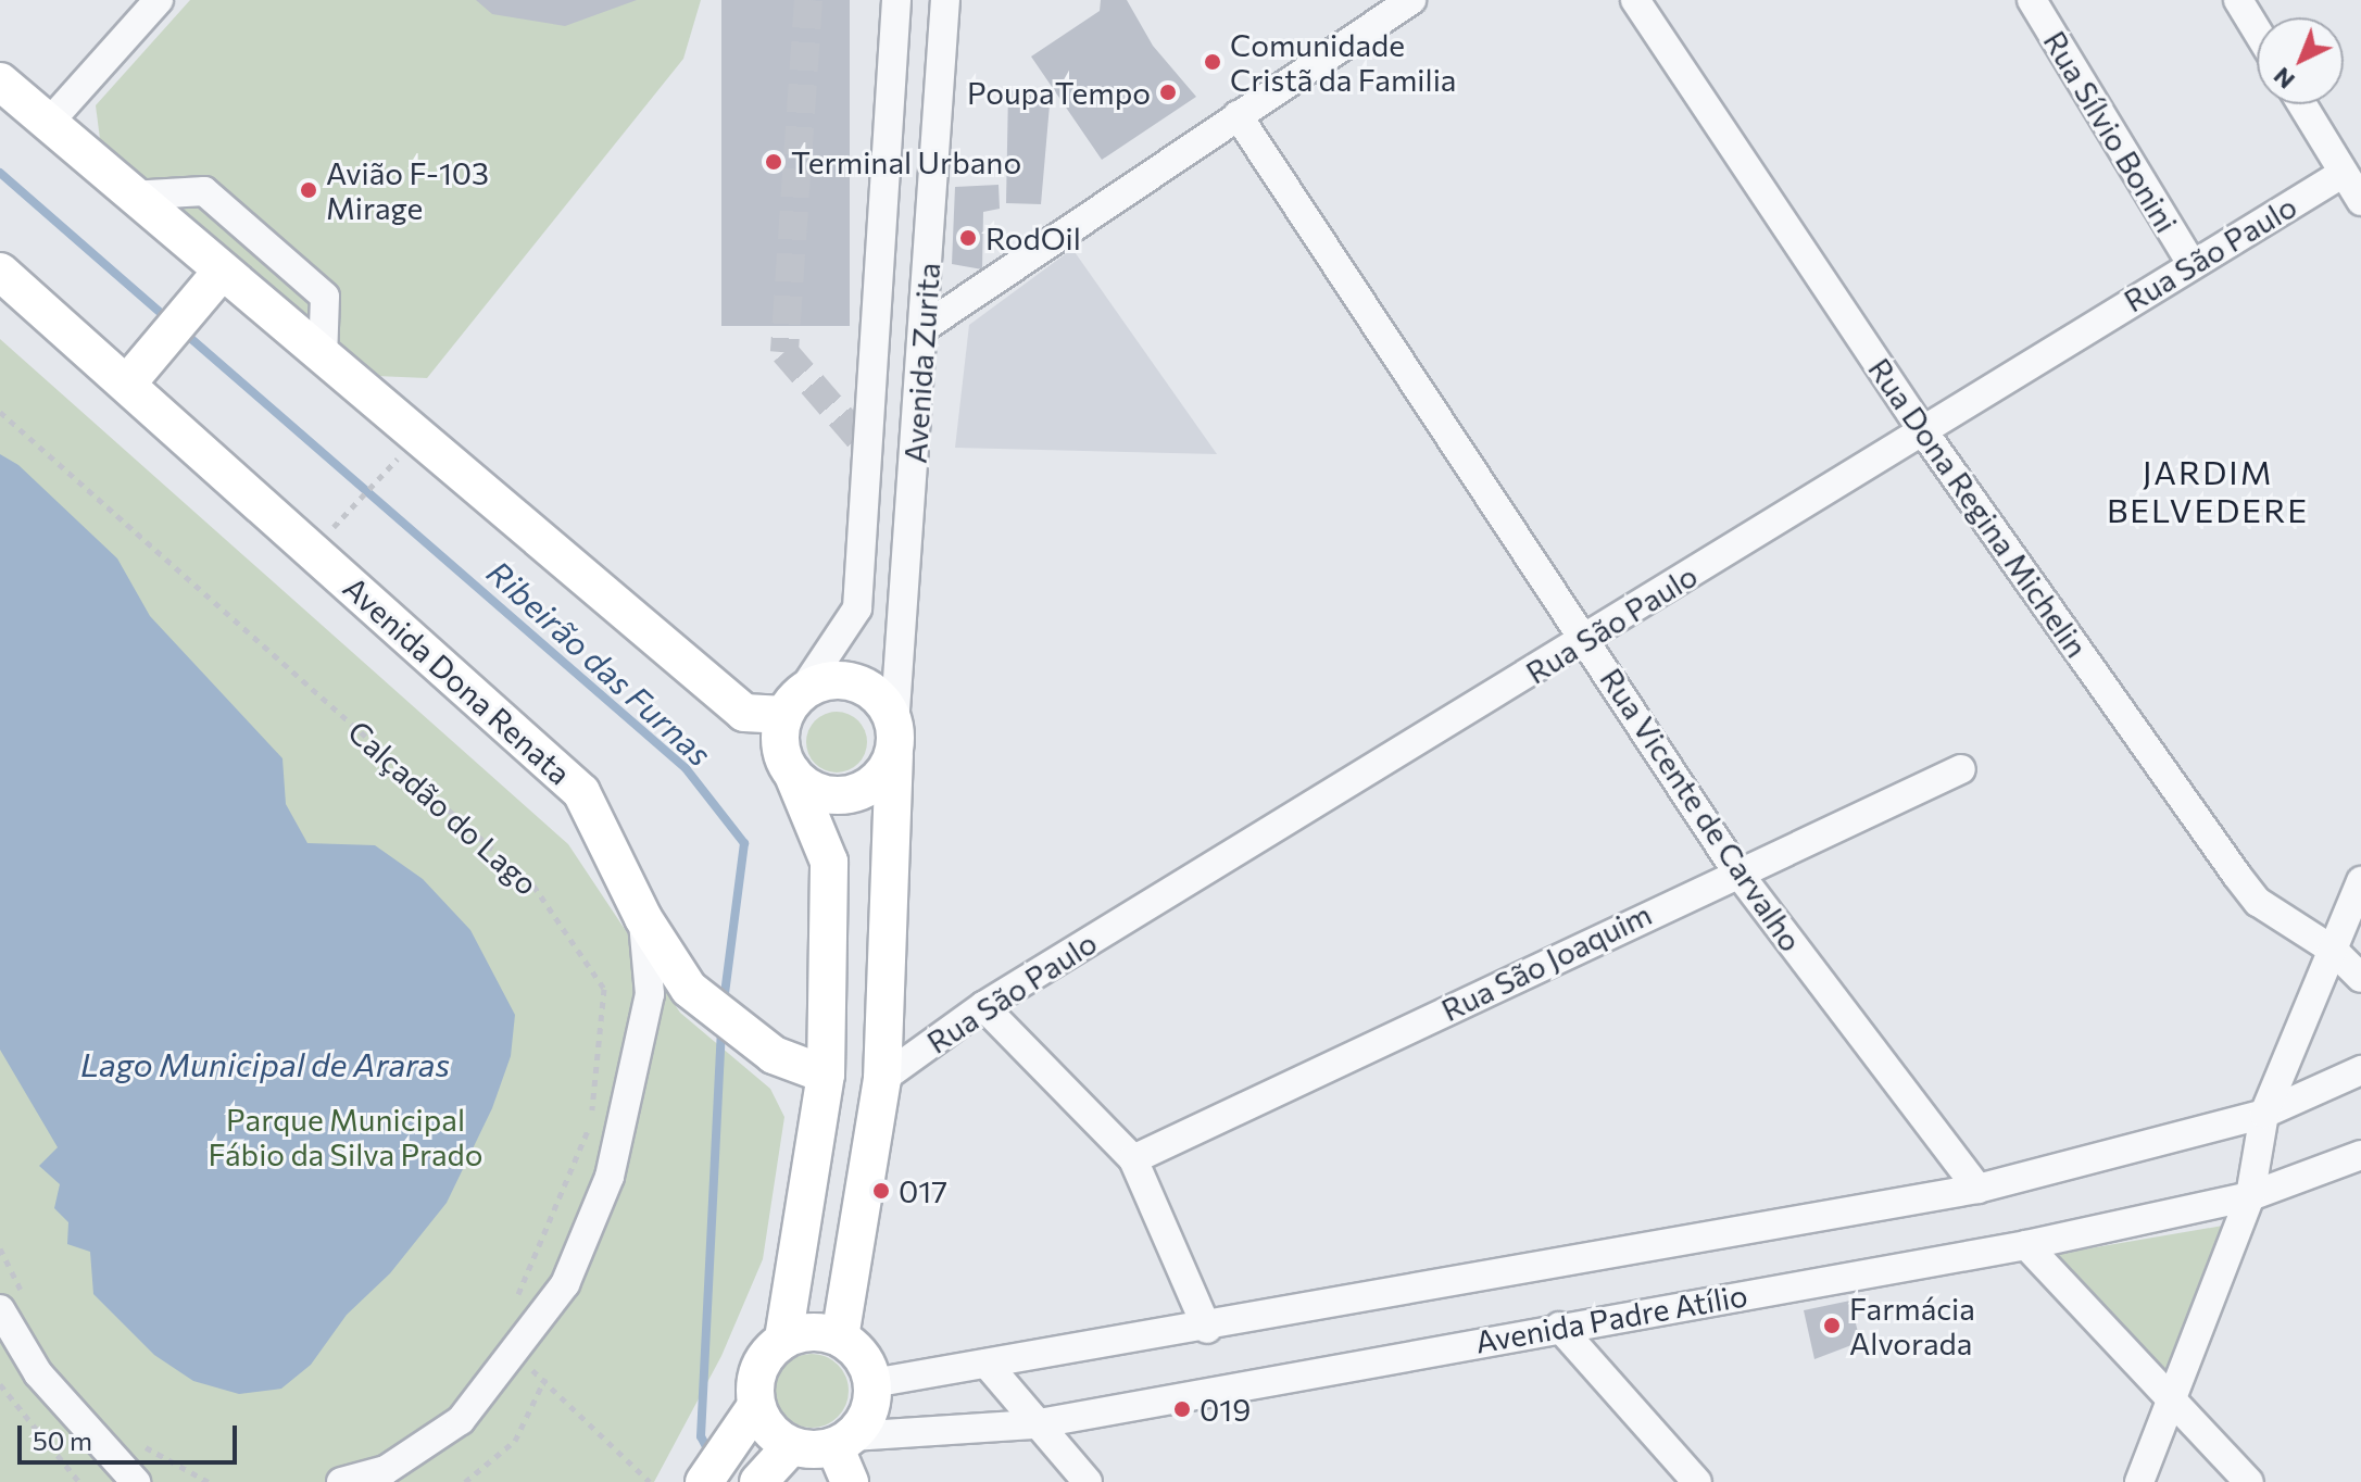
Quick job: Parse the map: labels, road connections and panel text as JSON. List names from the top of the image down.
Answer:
{
  "streets": {
    "main road": ["Avenida Dona Renata"],
    "street": [
      "Rua Sílvio Bonini",
      "Rua São Paulo",
      "Avenida Zurita",
      "Rua Dona Regina Michelin",
      "Rua Vicente de Carvalho",
      "Rua São Joaquim",
      "Avenida Padre Atílio"
    ],
    "path": ["Calçadão do Lago"]
  },
  "crossings": [
    ["Rua Sílvio Bonini", "Rua São Paulo"],
    ["Rua São Paulo", "Rua Dona Regina Michelin"],
    ["Rua São Paulo", "Rua Vicente de Carvalho"],
    ["Rua Vicente de Carvalho", "Rua São Joaquim"],
    ["Rua Vicente de Carvalho", "Avenida Padre Atílio"]
  ],
  "districts": ["JARDIM BELVEDERE"],
  "water": ["Ribeirão das Furnas", "Lago Municipal de Araras"],
  "parks": ["Parque Municipal Fábio da Silva Prado"],
  "places": [
    "Comunidade Cristã da Familia",
    "PoupaTempo",
    "Terminal Urbano",
    "Avião F-103 Mirage",
    "RodOil",
    "017",
    "Farmácia Alvorada",
    "019"
  ],
  "scale_bar": "50 m",
  "north": "bottom left"
}
